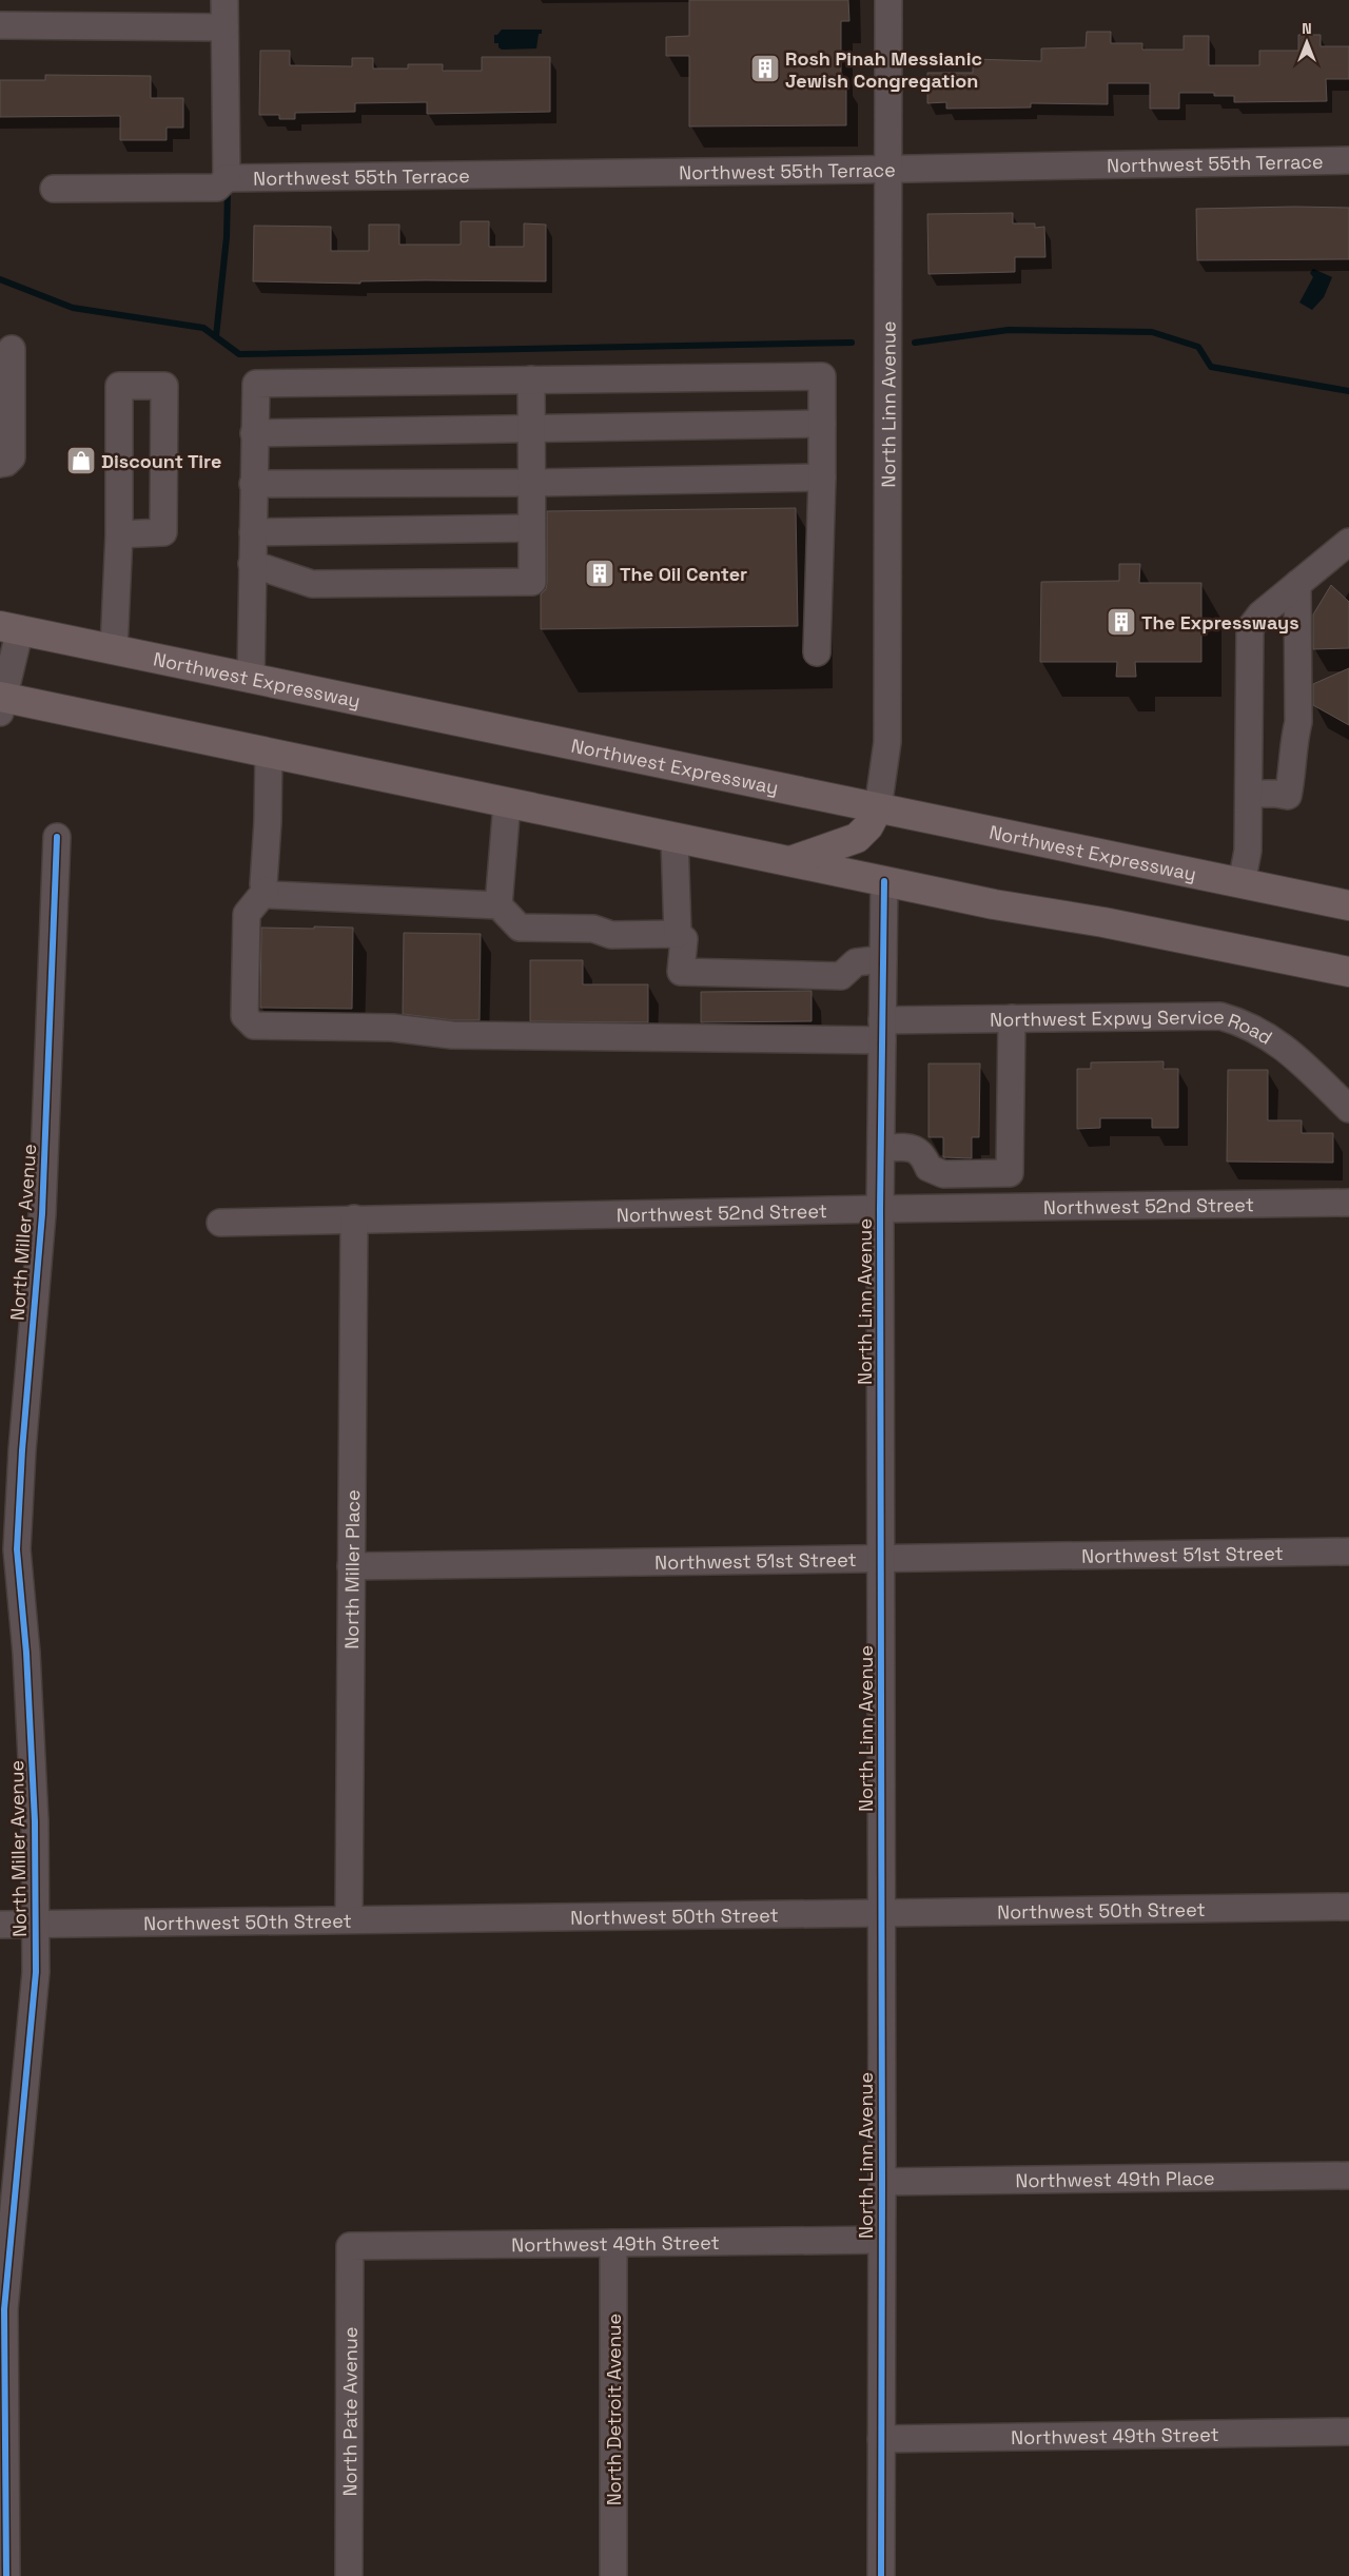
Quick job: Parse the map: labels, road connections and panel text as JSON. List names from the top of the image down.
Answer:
{
  "streets": {
    "highway": ["Northwest Expressway"],
    "street": [
      "Northwest 55th Terrace",
      "North Linn Avenue",
      "Northwest Expwy Service Road",
      "Northwest 52nd Street",
      "North Miller Avenue",
      "Northwest 51st Street",
      "North Miller Place",
      "Northwest 50th Street",
      "Northwest 49th Place",
      "Northwest 49th Street",
      "North Detroit Avenue",
      "North Pate Avenue"
    ]
  },
  "crossings": [
    ["Northwest 55th Terrace", "North Linn Avenue"],
    ["North Linn Avenue", "Northwest Expressway"],
    ["North Linn Avenue", "Northwest Expwy Service Road"],
    ["North Linn Avenue", "Northwest 52nd Street"],
    ["North Linn Avenue", "Northwest 51st Street"],
    ["North Linn Avenue", "Northwest 50th Street"],
    ["North Linn Avenue", "Northwest 49th Place"],
    ["North Linn Avenue", "Northwest 49th Street"],
    ["Northwest 52nd Street", "North Miller Place"],
    ["North Miller Avenue", "Northwest 50th Street"],
    ["Northwest 51st Street", "North Miller Place"],
    ["North Miller Place", "Northwest 50th Street"],
    ["Northwest 49th Street", "North Detroit Avenue"],
    ["Northwest 49th Street", "North Pate Avenue"]
  ],
  "places": {
    "building": ["Rosh Pinah Messianic Jewish Congregation", "The Oil Center", "The Expressways"],
    "shop": ["Discount Tire"]
  },
  "north": "top"
}
